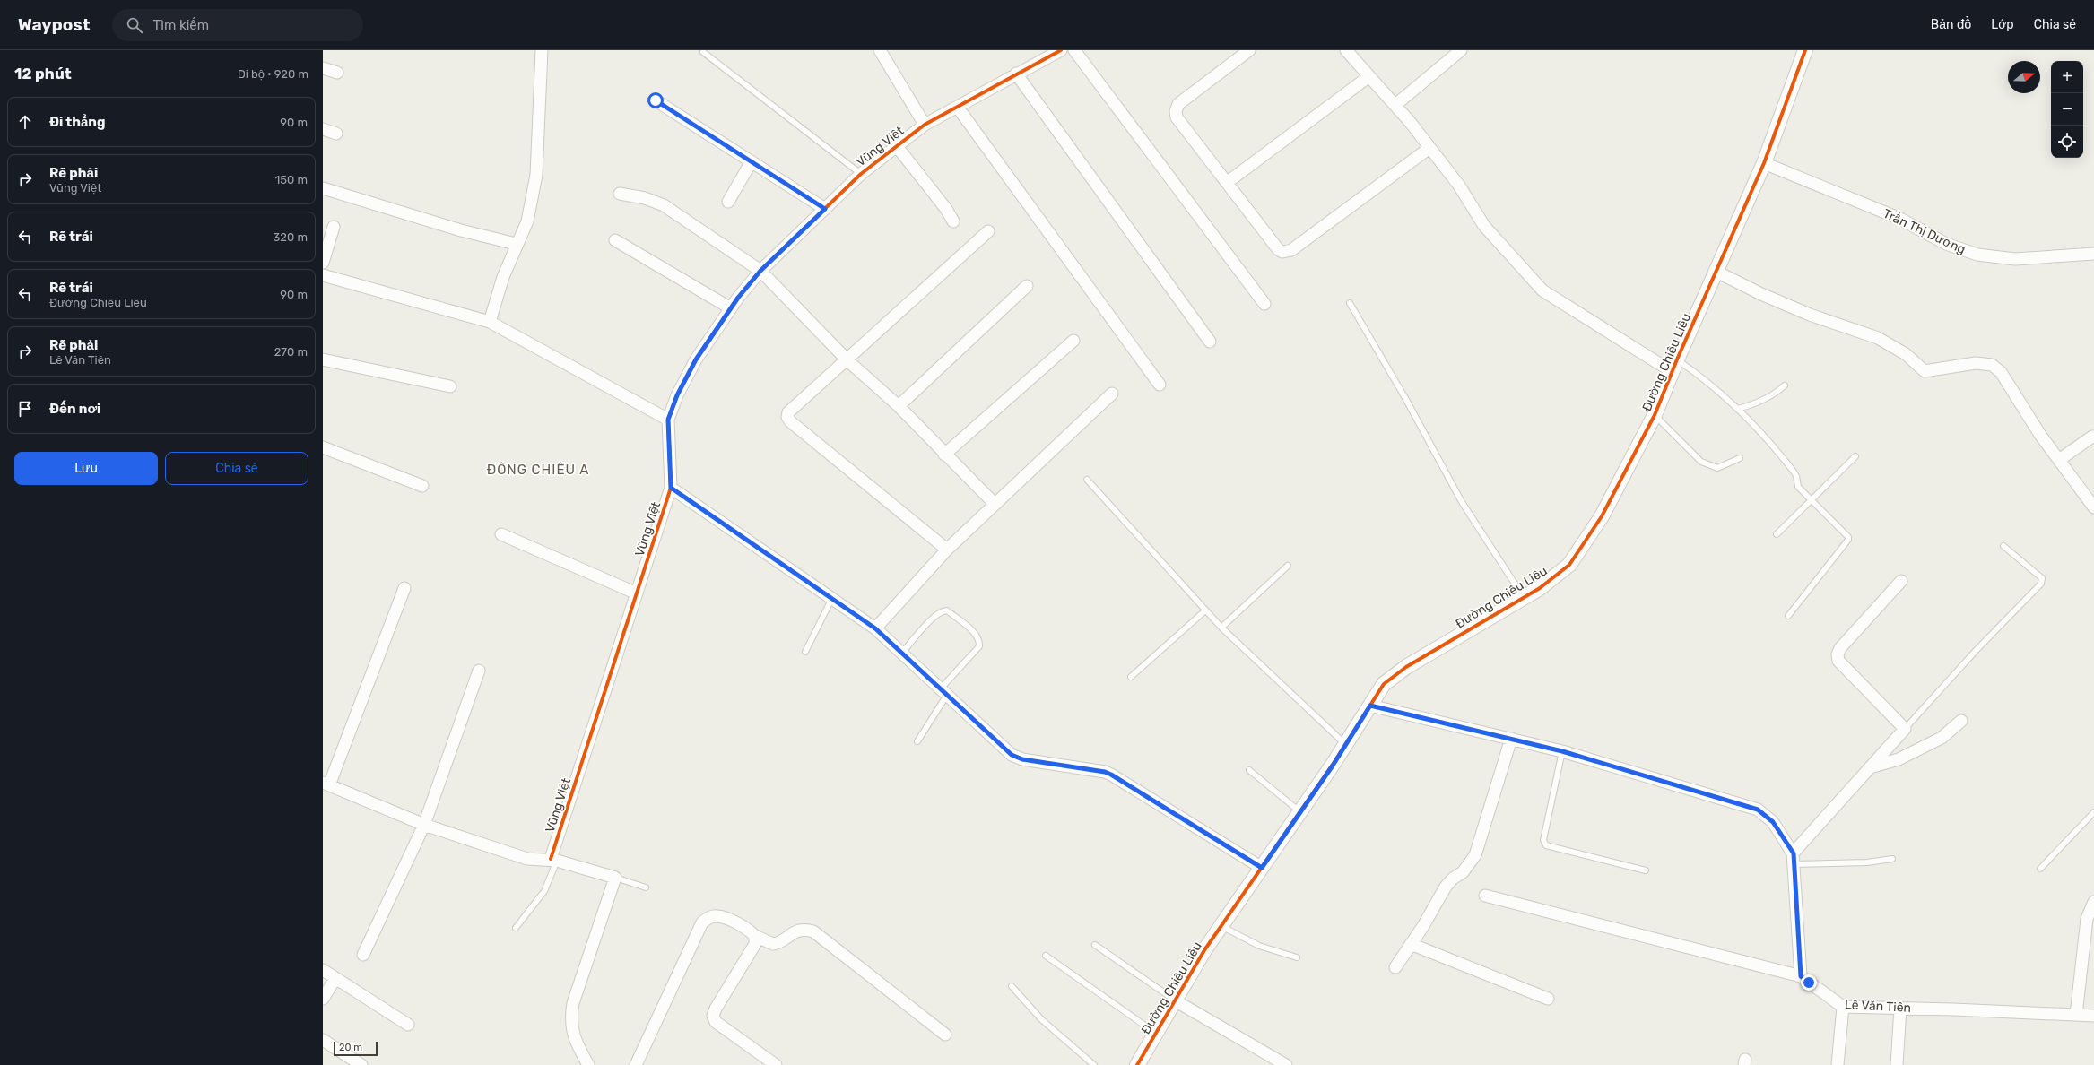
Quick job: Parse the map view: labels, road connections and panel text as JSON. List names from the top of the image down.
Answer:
{
  "streets": {
    "street": [
      "Vũng Việt",
      "Trần Thị Dương",
      "Đường Chiêu Liêu",
      "Lê Văn Tiên"
    ]
  },
  "crossings": [
    ["Trần Thị Dương", "Đường Chiêu Liêu"]
  ],
  "districts": ["ĐÔNG CHIÊU A"],
  "scale_bar": "20 m",
  "north": "right",
  "page": {
    "header": "Waypost",
    "search": "Tìm kiếm",
    "nav": ["Bản đồ", "Lớp", "Chia sẻ"],
    "heading": ["12 phút", "Đi bộ · 920 m"],
    "map_buttons": ["+", "−"],
    "list": [
      ["Đi thẳng", "90 m"],
      ["Rẽ phải", "Vũng Việt", "150 m"],
      ["Rẽ trái", "320 m"],
      ["Rẽ trái", "Đường Chiêu Liêu", "90 m"],
      ["Rẽ phải", "Lê Văn Tiên", "270 m"],
      "Đến nơi"
    ],
    "buttons": ["Lưu", "Chia sẻ"],
    "scale": "20 m"
  }
}
